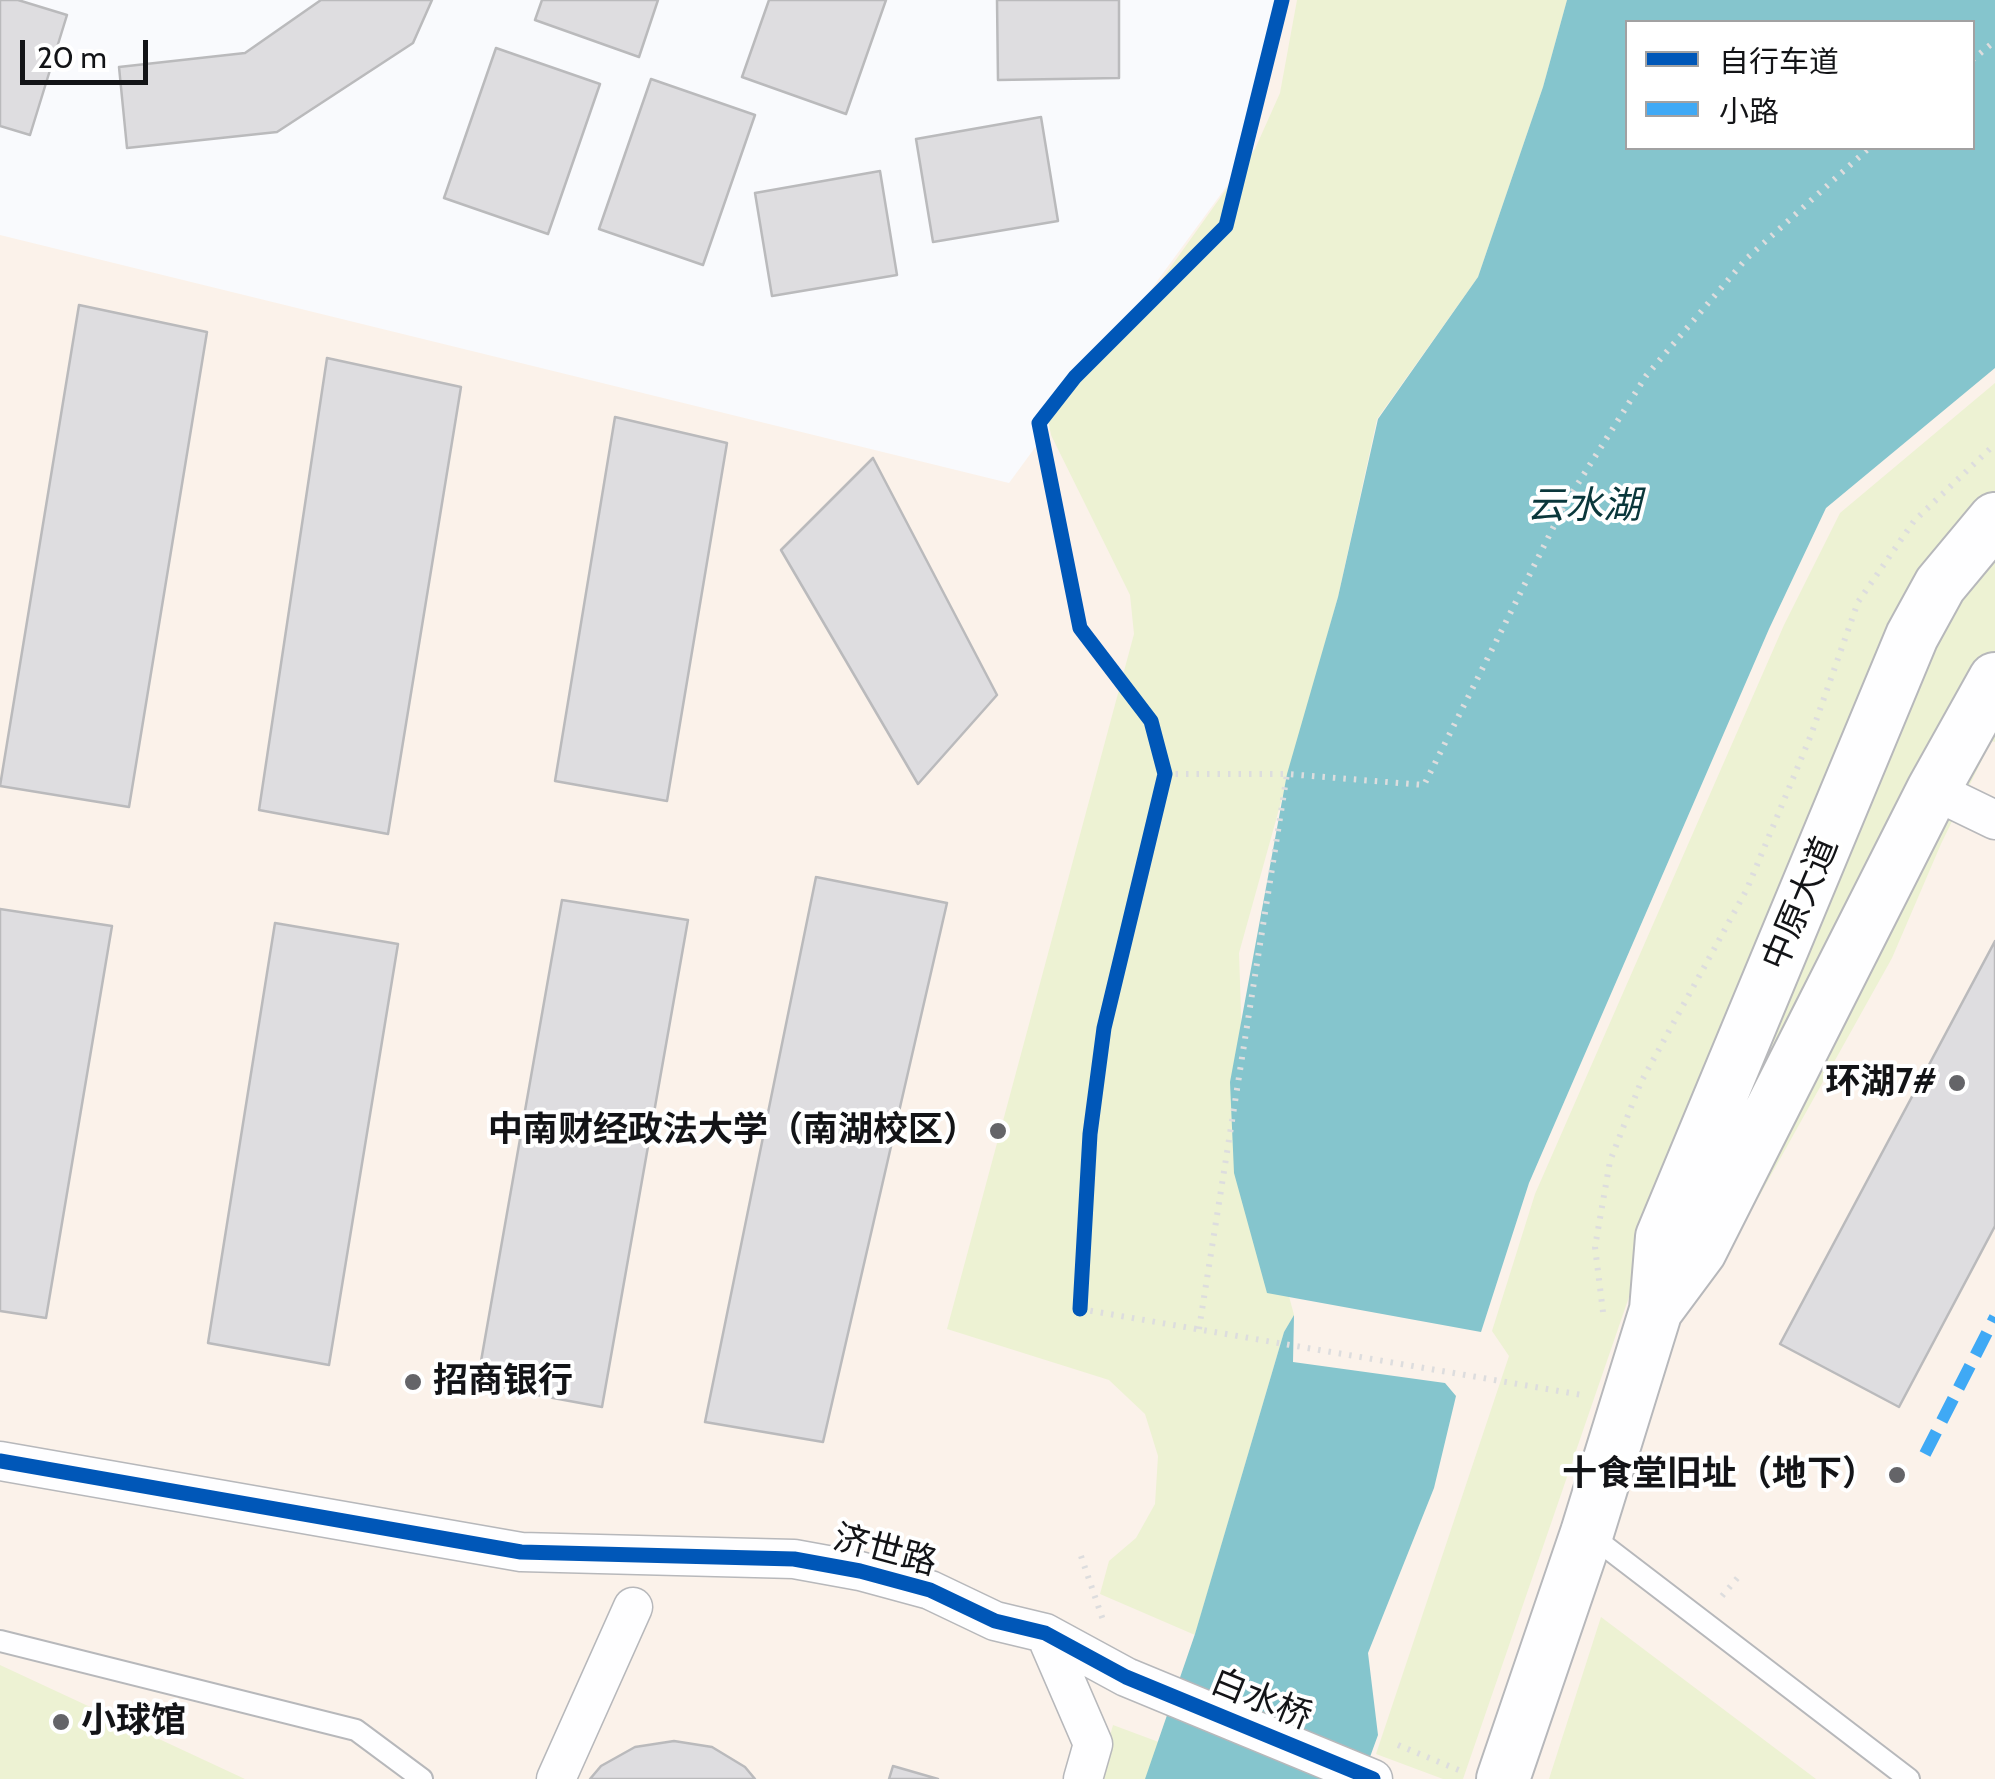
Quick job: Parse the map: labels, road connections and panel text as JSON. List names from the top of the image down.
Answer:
{
  "streets": {
    "main road": ["中原大道"],
    "street": ["济世路", "白水桥"]
  },
  "crossings": [
    ["济世路", "白水桥"]
  ],
  "water": ["云水湖"],
  "places": [
    "环湖7#",
    "中南财经政法大学（南湖校区）",
    "招商银行",
    "十食堂旧址（地下）",
    "小球馆"
  ],
  "legend": ["自行车道", "小路"],
  "scale_bar": "20 m"
}
